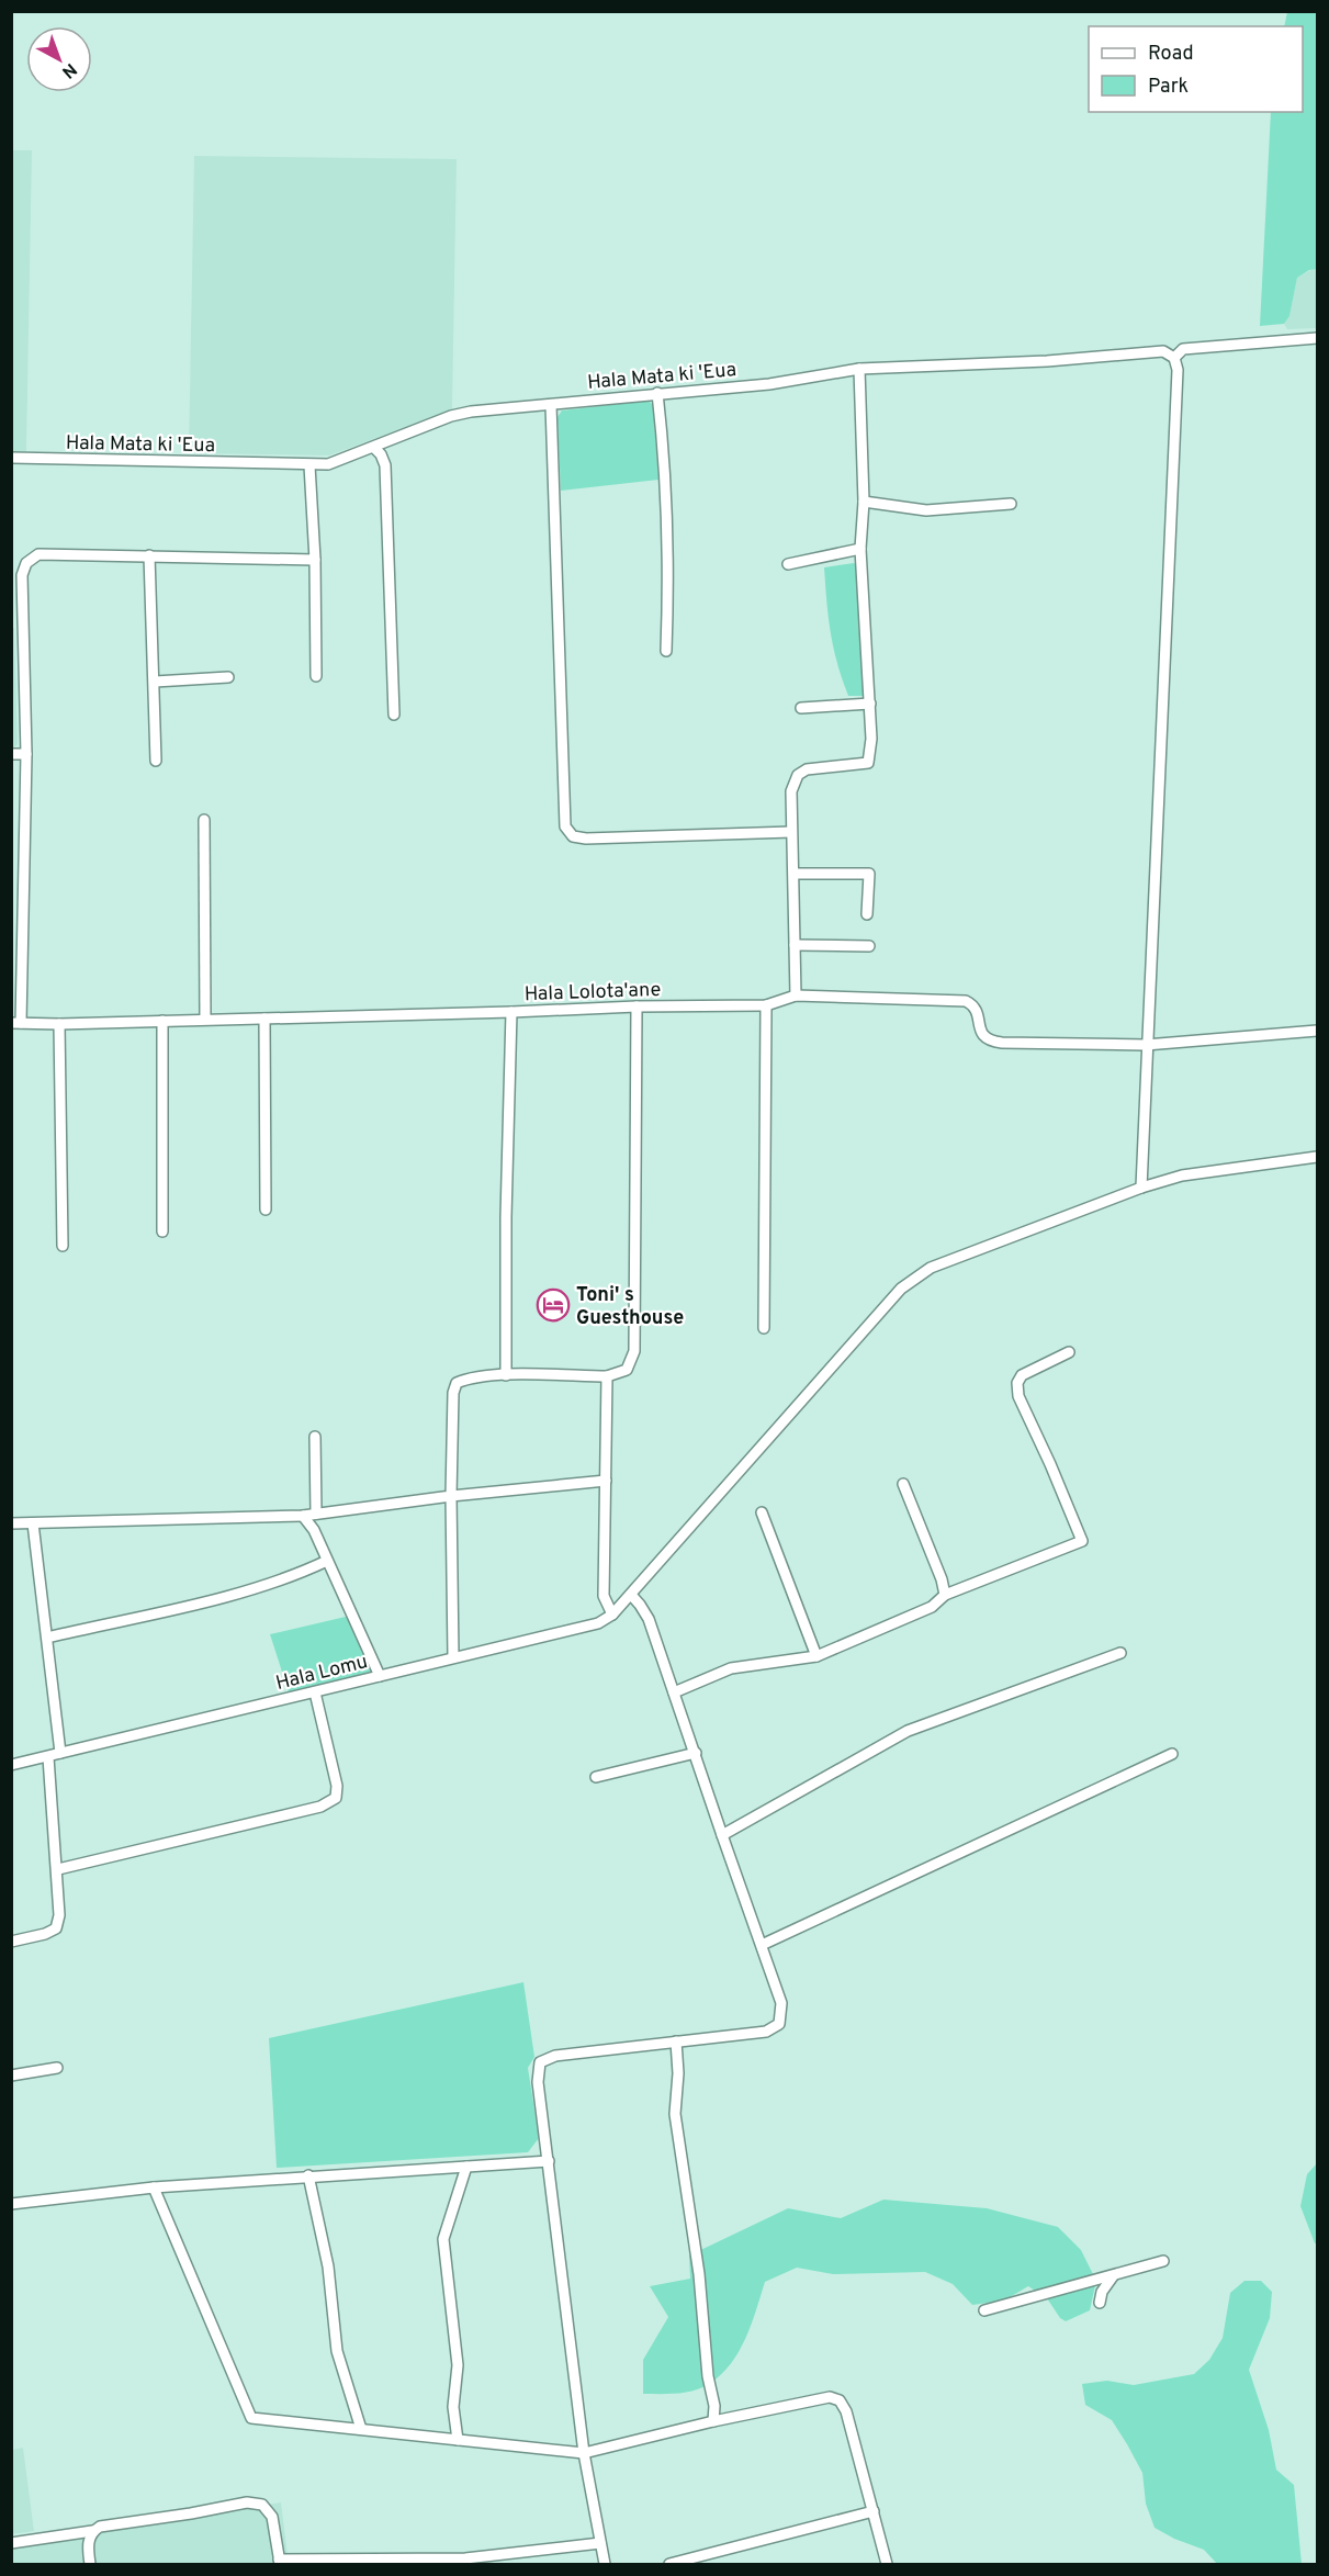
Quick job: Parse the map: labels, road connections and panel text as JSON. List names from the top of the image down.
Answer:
{
  "streets": {
    "street": ["Hala Mata ki 'Eua", "Hala Lolota'ane", "Hala Lomu"]
  },
  "places": {
    "hotel": ["Toni' s Guesthouse"]
  },
  "legend": ["Road", "Park"],
  "north": "bottom right"
}
